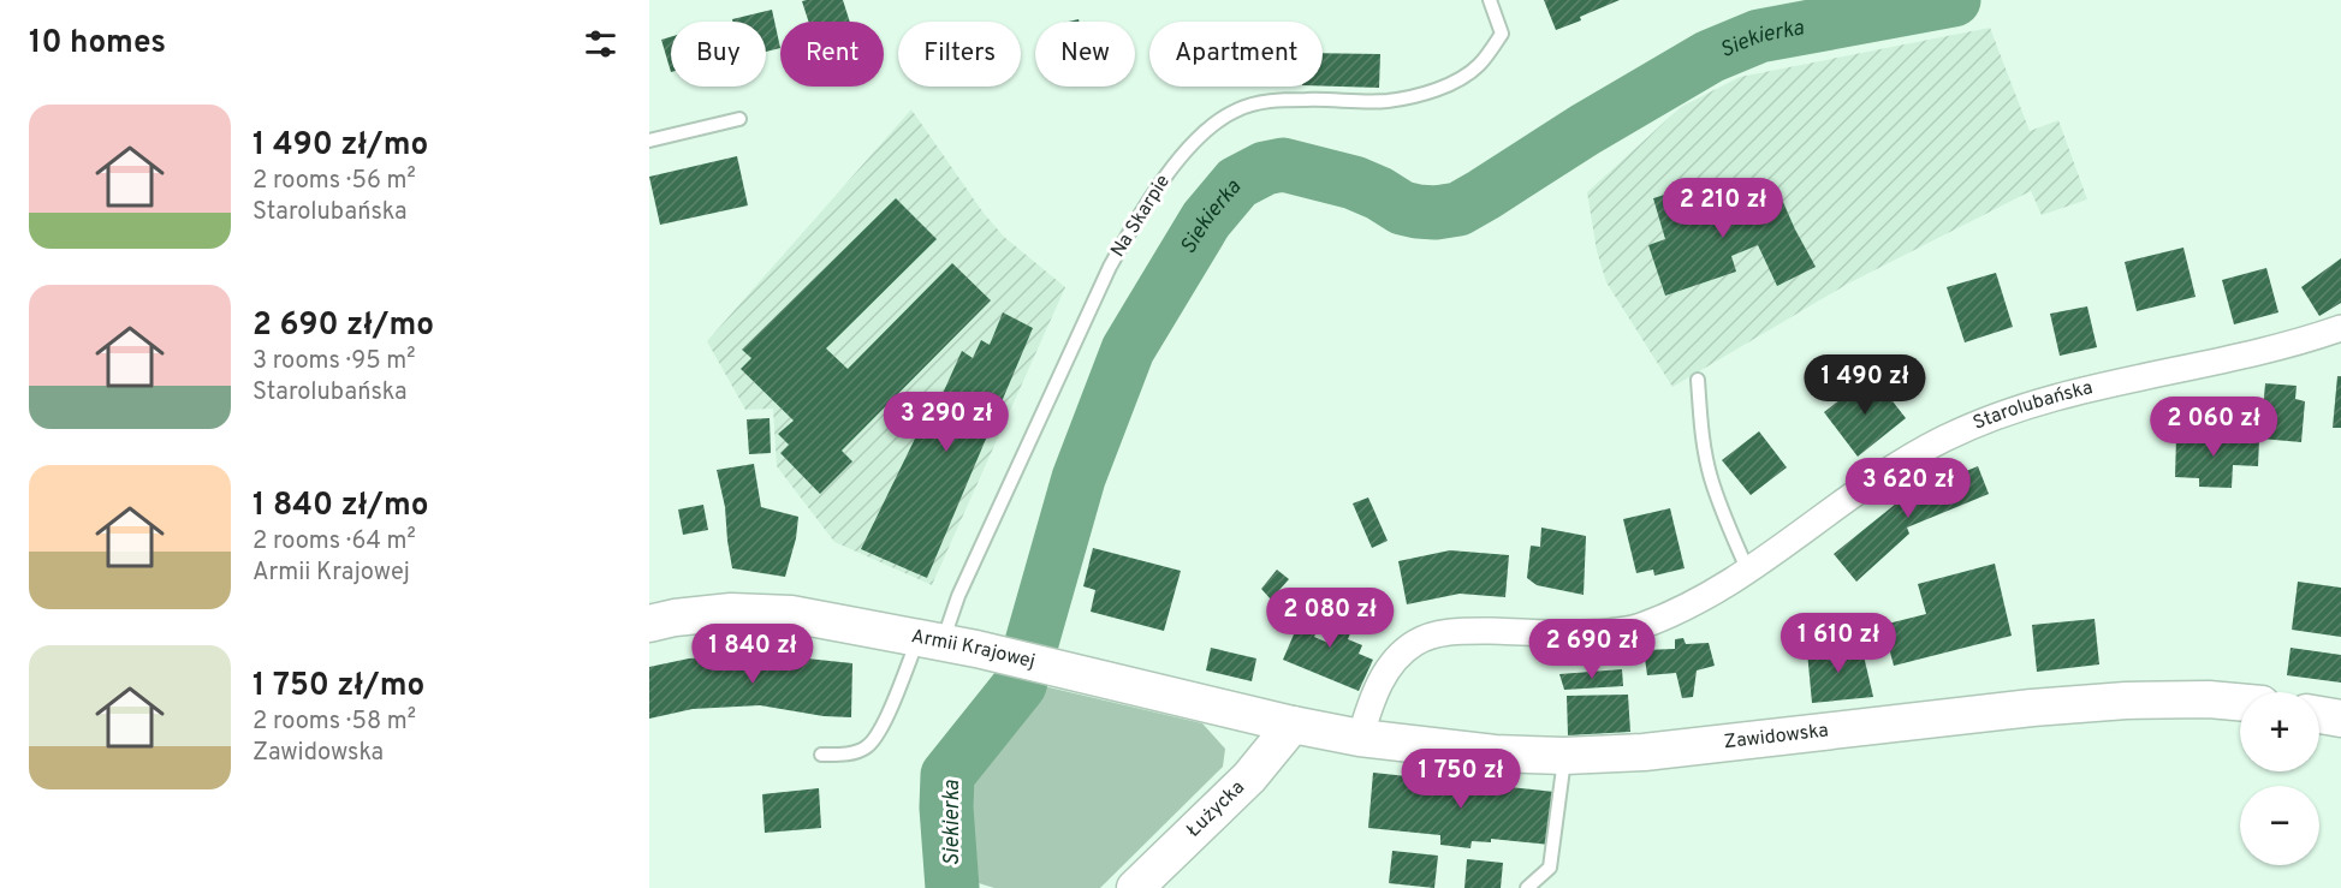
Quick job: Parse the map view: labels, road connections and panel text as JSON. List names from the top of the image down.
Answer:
{
  "streets": {
    "main road": ["Armii Krajowej", "Zawidowska", "Łużycka"],
    "street": ["Starolubańska"],
    "lane": ["Na Skarpie"]
  },
  "crossings": [
    ["Na Skarpie", "Armii Krajowej"],
    ["Starolubańska", "Zawidowska"],
    ["Armii Krajowej", "Zawidowska"],
    ["Armii Krajowej", "Łużycka"],
    ["Zawidowska", "Łużycka"]
  ],
  "water": ["Siekierka"],
  "page": {
    "heading": "10 homes",
    "chip": [
      "Buy",
      "Rent",
      "Filters",
      "New",
      "Apartment"
    ],
    "list": [
      {
        "name": "1 490 zł/mo",
        "note": "2 rooms · 56 m² · Starolubańska"
      },
      {
        "name": "2 690 zł/mo",
        "note": "3 rooms · 95 m² · Starolubańska"
      },
      {
        "name": "1 840 zł/mo",
        "note": "2 rooms · 64 m² · Armii Krajowej"
      },
      {
        "name": "1 750 zł/mo",
        "note": "2 rooms · 58 m² · Zawidowska"
      }
    ],
    "price": [
      "2 210 zł",
      "1 490 zł",
      "3 290 zł",
      "2 060 zł",
      "3 620 zł",
      "2 080 zł",
      "1 610 zł",
      "2 690 zł",
      "1 840 zł",
      "1 750 zł"
    ],
    "map_buttons": ["+", "−"]
  }
}
